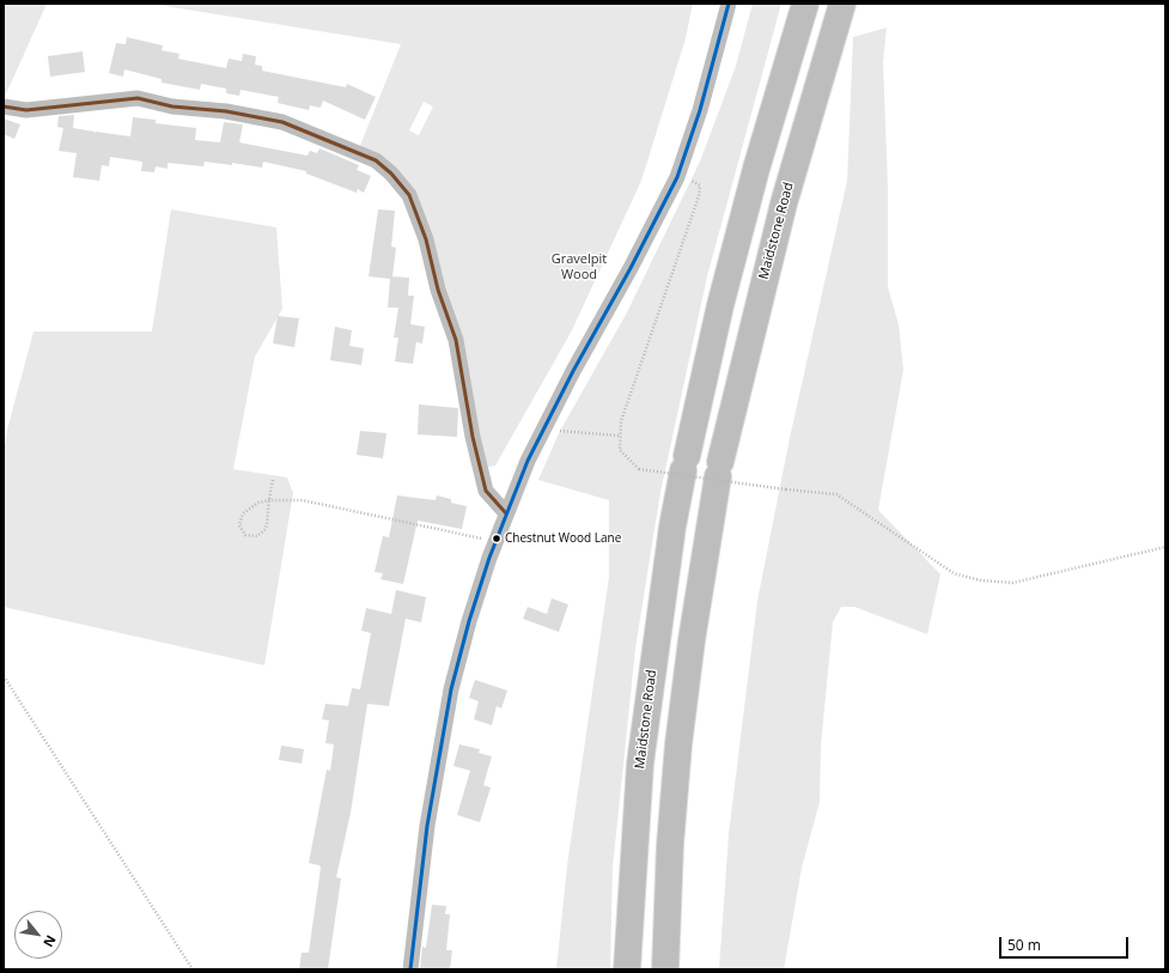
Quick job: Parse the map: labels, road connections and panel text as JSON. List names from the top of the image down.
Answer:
{
  "streets": {
    "highway": ["Maidstone Road"]
  },
  "parks": ["Gravelpit Wood"],
  "places": ["Chestnut Wood Lane"],
  "scale_bar": "50 m",
  "north": "bottom right"
}
